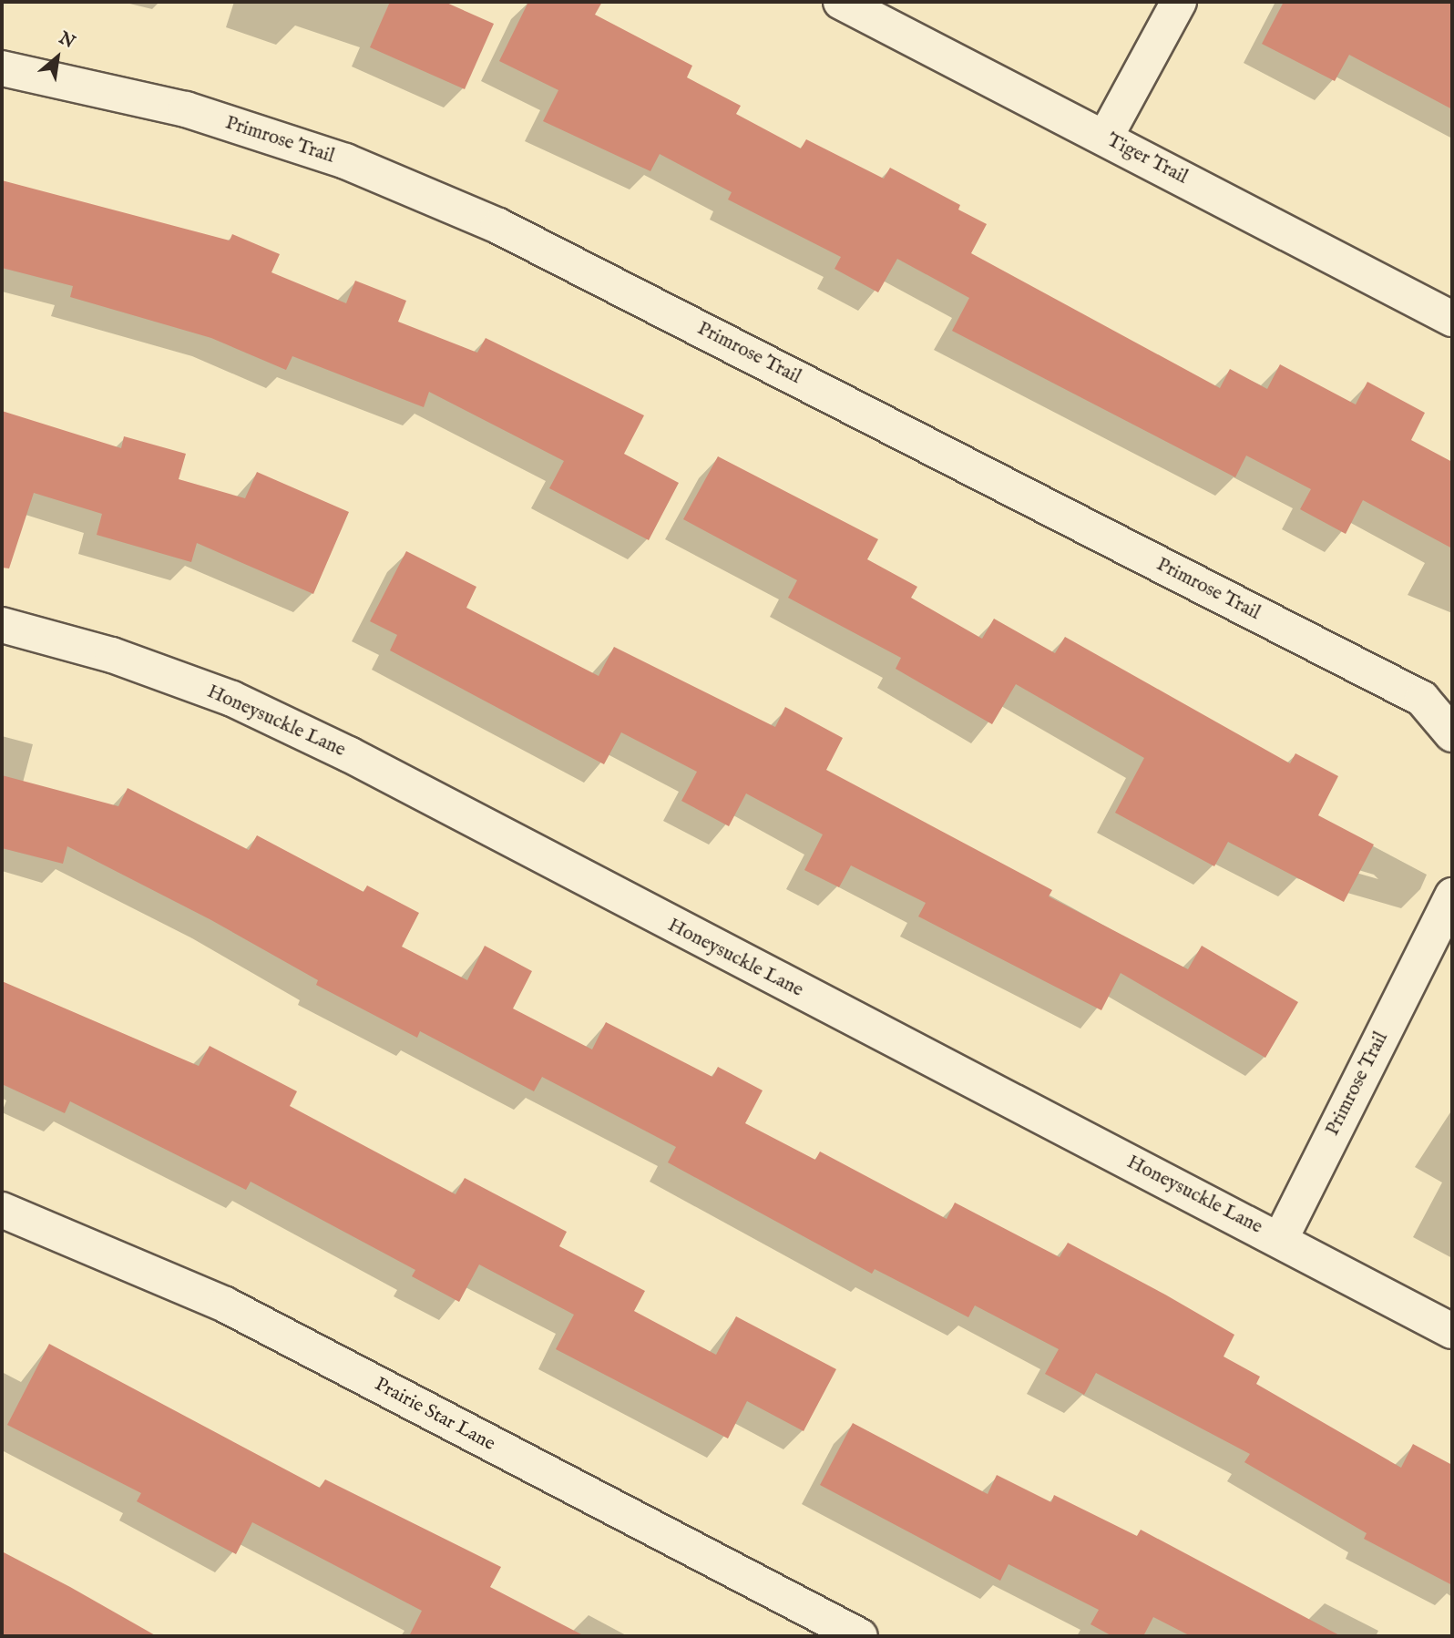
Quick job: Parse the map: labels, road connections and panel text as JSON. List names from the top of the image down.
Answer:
{
  "streets": {
    "street": [
      "Primrose Trail",
      "Tiger Trail",
      "Honeysuckle Lane",
      "Prairie Star Lane"
    ]
  },
  "crossings": [
    ["Primrose Trail", "Honeysuckle Lane"]
  ],
  "north": "top right"
}
